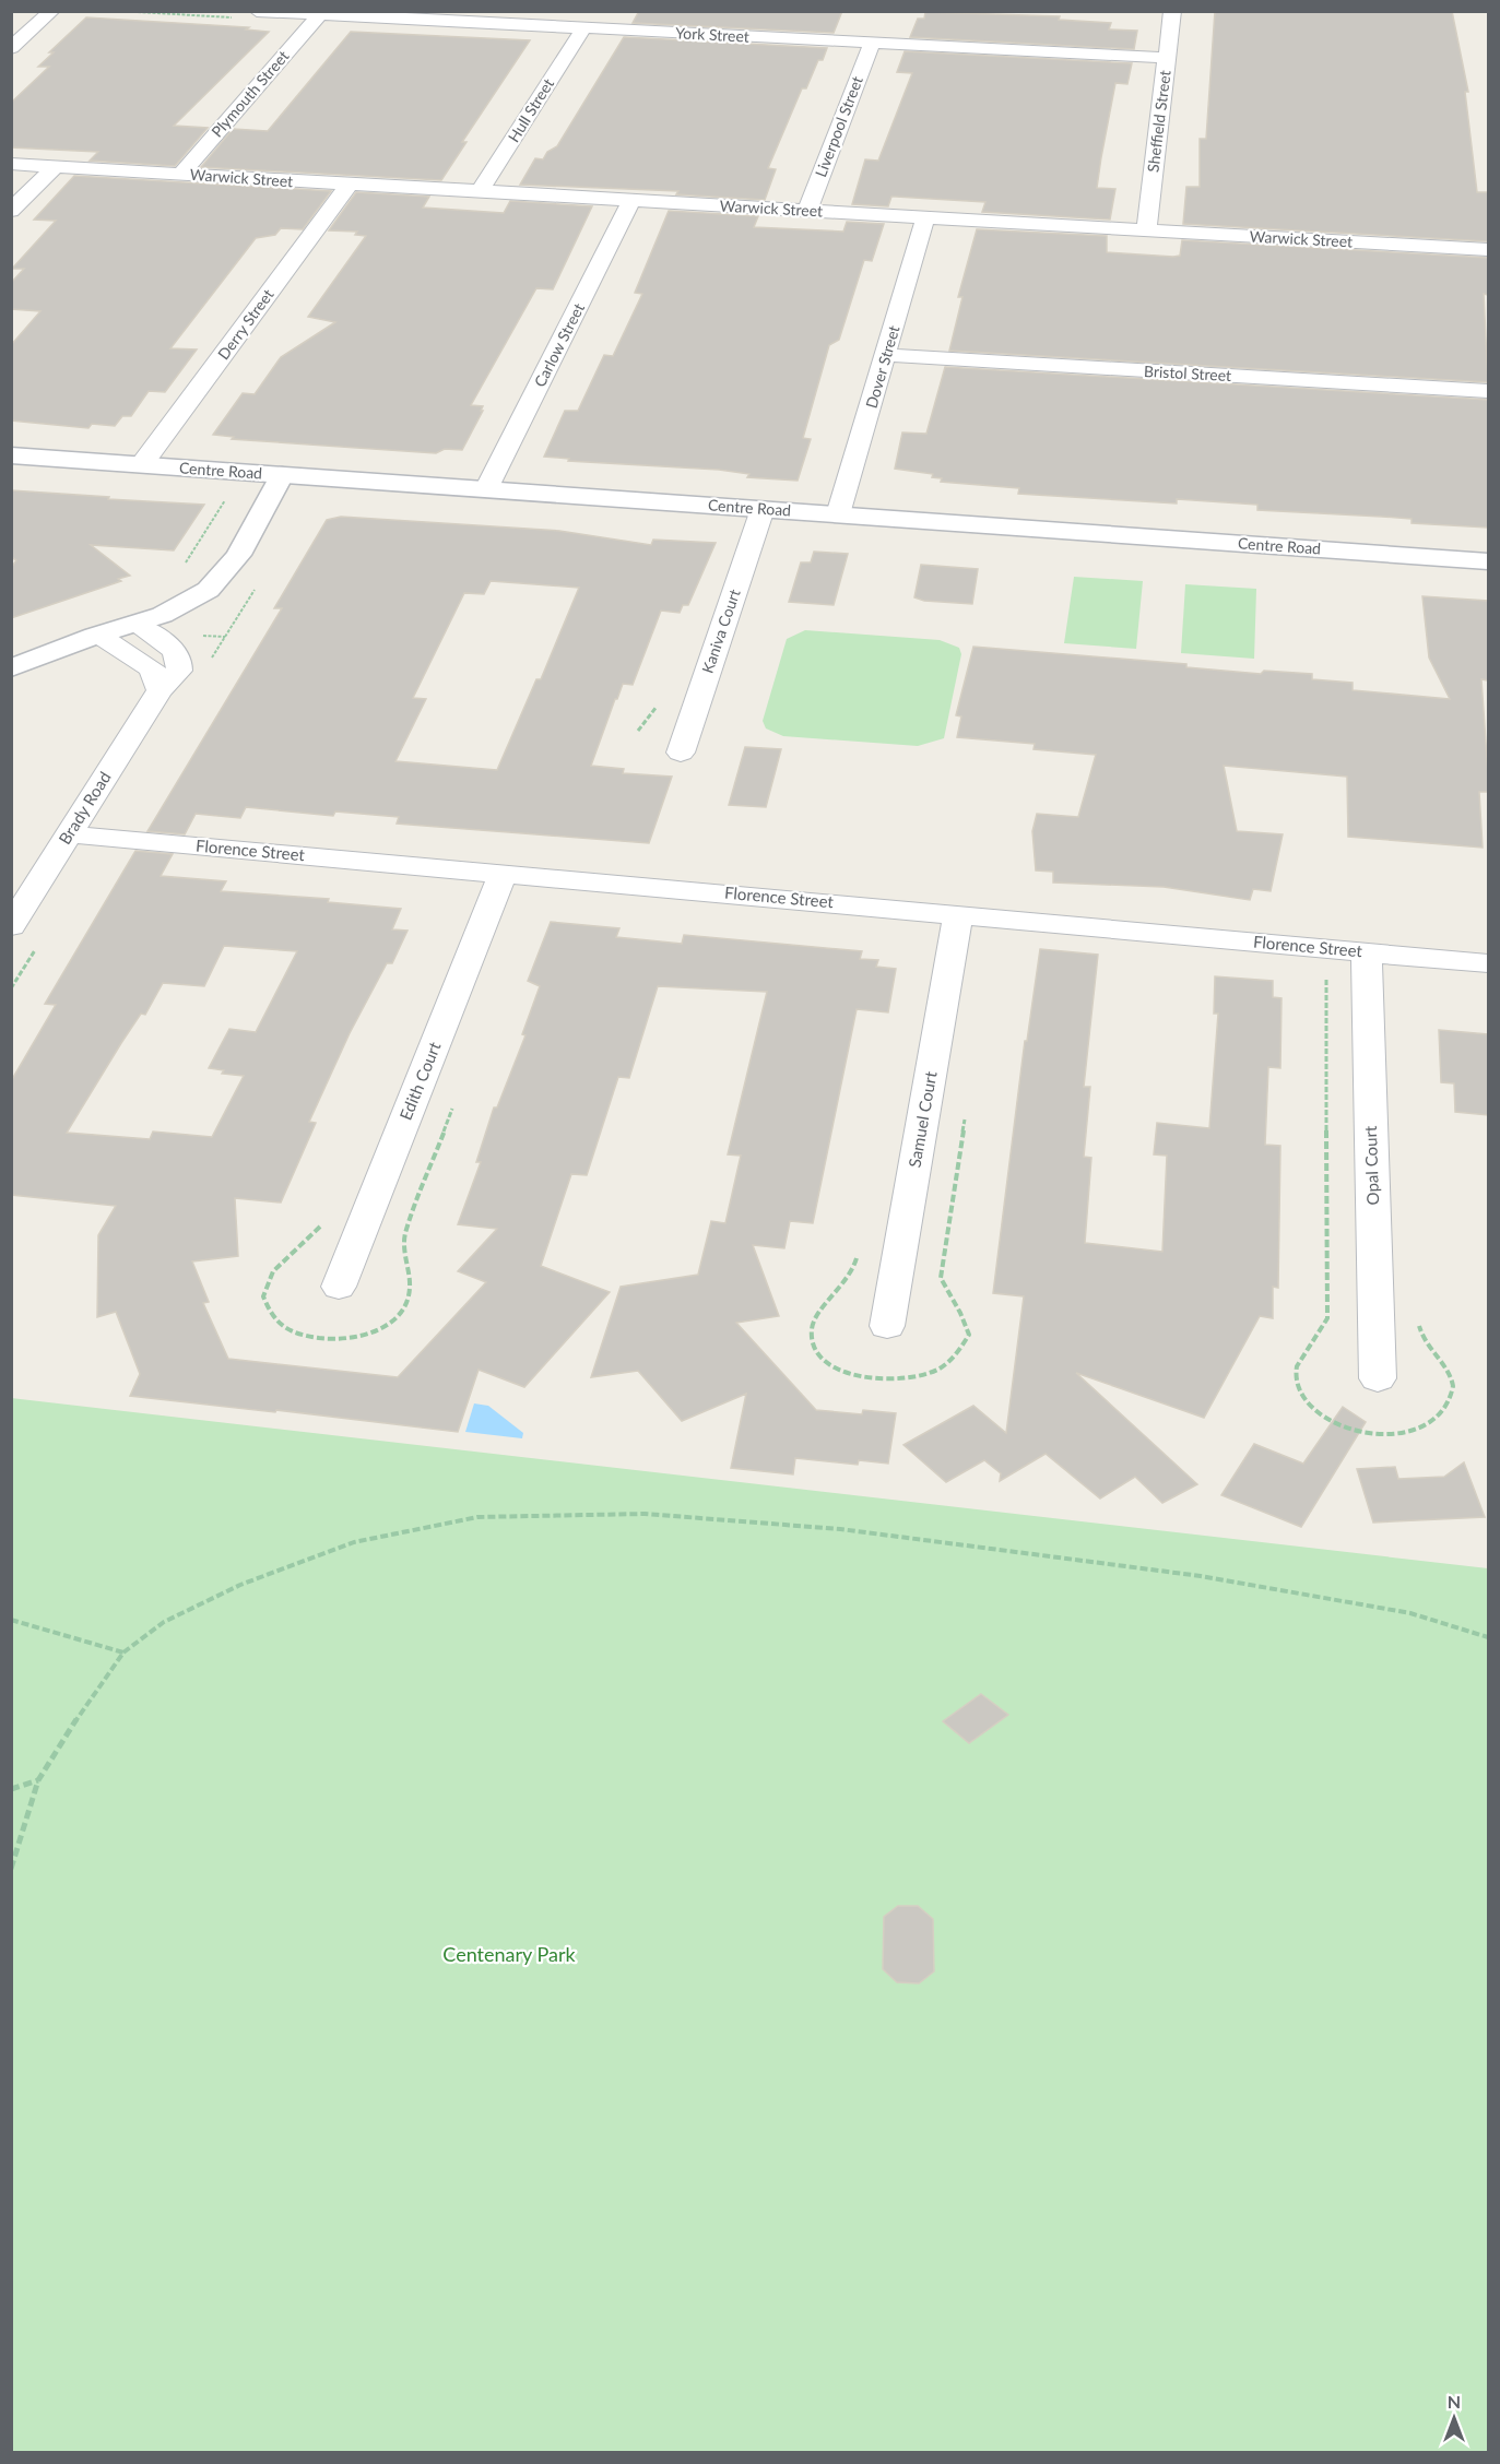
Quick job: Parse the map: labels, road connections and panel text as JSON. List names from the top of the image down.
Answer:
{
  "streets": {
    "main road": ["Centre Road"],
    "street": [
      "York Street",
      "Plymouth Street",
      "Hull Street",
      "Sheffield Street",
      "Liverpool Street",
      "Warwick Street",
      "Derry Street",
      "Carlow Street",
      "Dover Street",
      "Bristol Street",
      "Kaniva Court",
      "Brady Road",
      "Florence Street",
      "Edith Court",
      "Samuel Court",
      "Opal Court"
    ]
  },
  "crossings": [
    ["York Street", "Plymouth Street"],
    ["York Street", "Hull Street"],
    ["York Street", "Sheffield Street"],
    ["York Street", "Liverpool Street"],
    ["Plymouth Street", "Warwick Street"],
    ["Hull Street", "Warwick Street"],
    ["Sheffield Street", "Warwick Street"],
    ["Liverpool Street", "Warwick Street"],
    ["Warwick Street", "Derry Street"],
    ["Warwick Street", "Carlow Street"],
    ["Warwick Street", "Dover Street"],
    ["Derry Street", "Centre Road"],
    ["Carlow Street", "Centre Road"],
    ["Dover Street", "Bristol Street"],
    ["Dover Street", "Centre Road"],
    ["Centre Road", "Kaniva Court"],
    ["Brady Road", "Florence Street"],
    ["Florence Street", "Edith Court"],
    ["Florence Street", "Samuel Court"],
    ["Florence Street", "Opal Court"]
  ],
  "parks": ["Centenary Park"],
  "north": "top"
}
